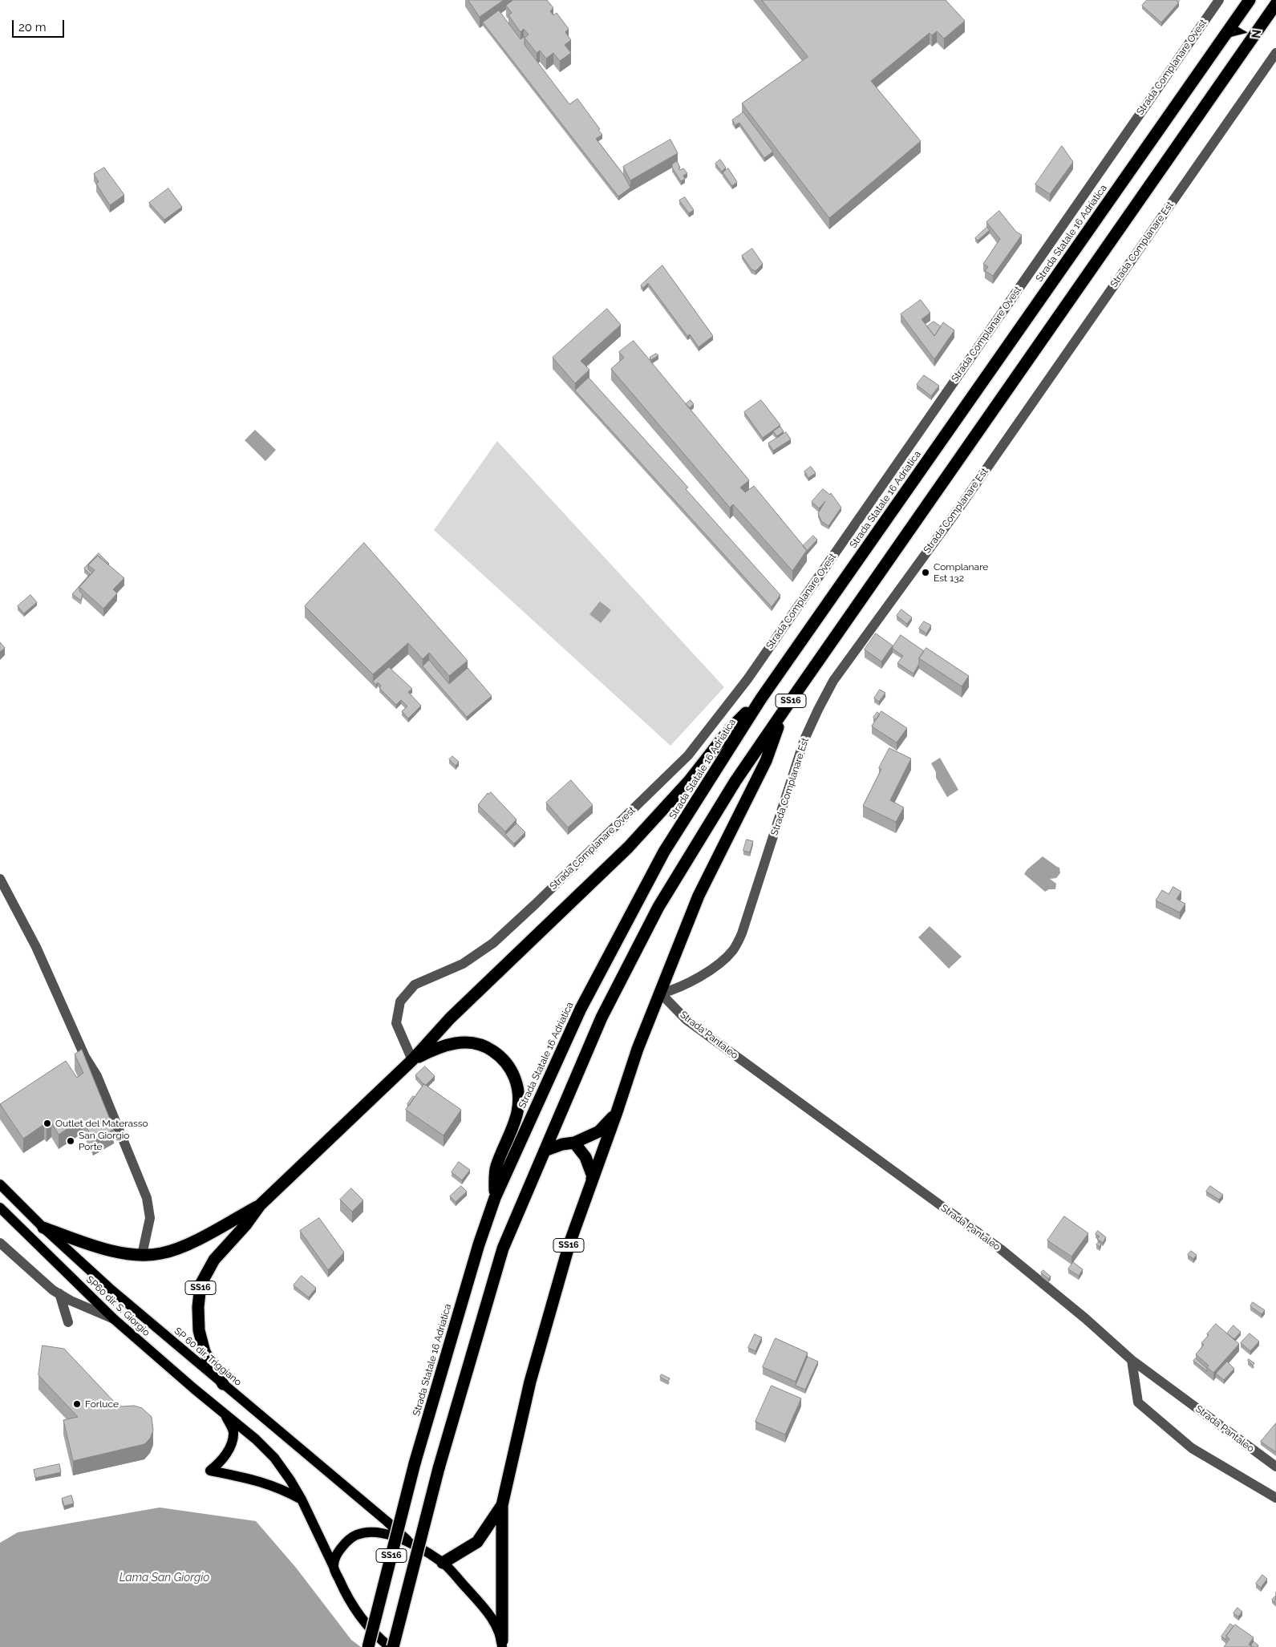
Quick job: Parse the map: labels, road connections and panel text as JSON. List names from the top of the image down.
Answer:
{
  "streets": {
    "highway": ["Strada Statale 16 Adriatica", "SS16"],
    "main road": ["SP60 dir. S. Giorgio", "SP 60 dir. Triggiano"],
    "street": ["Strada Complanare Ovest", "Strada Complanare Est", "Strada Pantaleo"]
  },
  "crossings": [
    ["Strada Complanare Ovest", "SS16"],
    ["Strada Statale 16 Adriatica", "SS16"],
    ["Strada Complanare Est", "SS16"],
    ["Strada Complanare Est", "Strada Pantaleo"],
    ["SS16", "Strada Pantaleo"],
    ["SS16", "SP 60 dir. Triggiano"]
  ],
  "water": ["Lama San Giorgio"],
  "places": [
    "Complanare Est 132",
    "Outlet del Materasso",
    "San Giorgio Porte",
    "Forluce"
  ],
  "scale_bar": "20 m",
  "north": "right"
}
